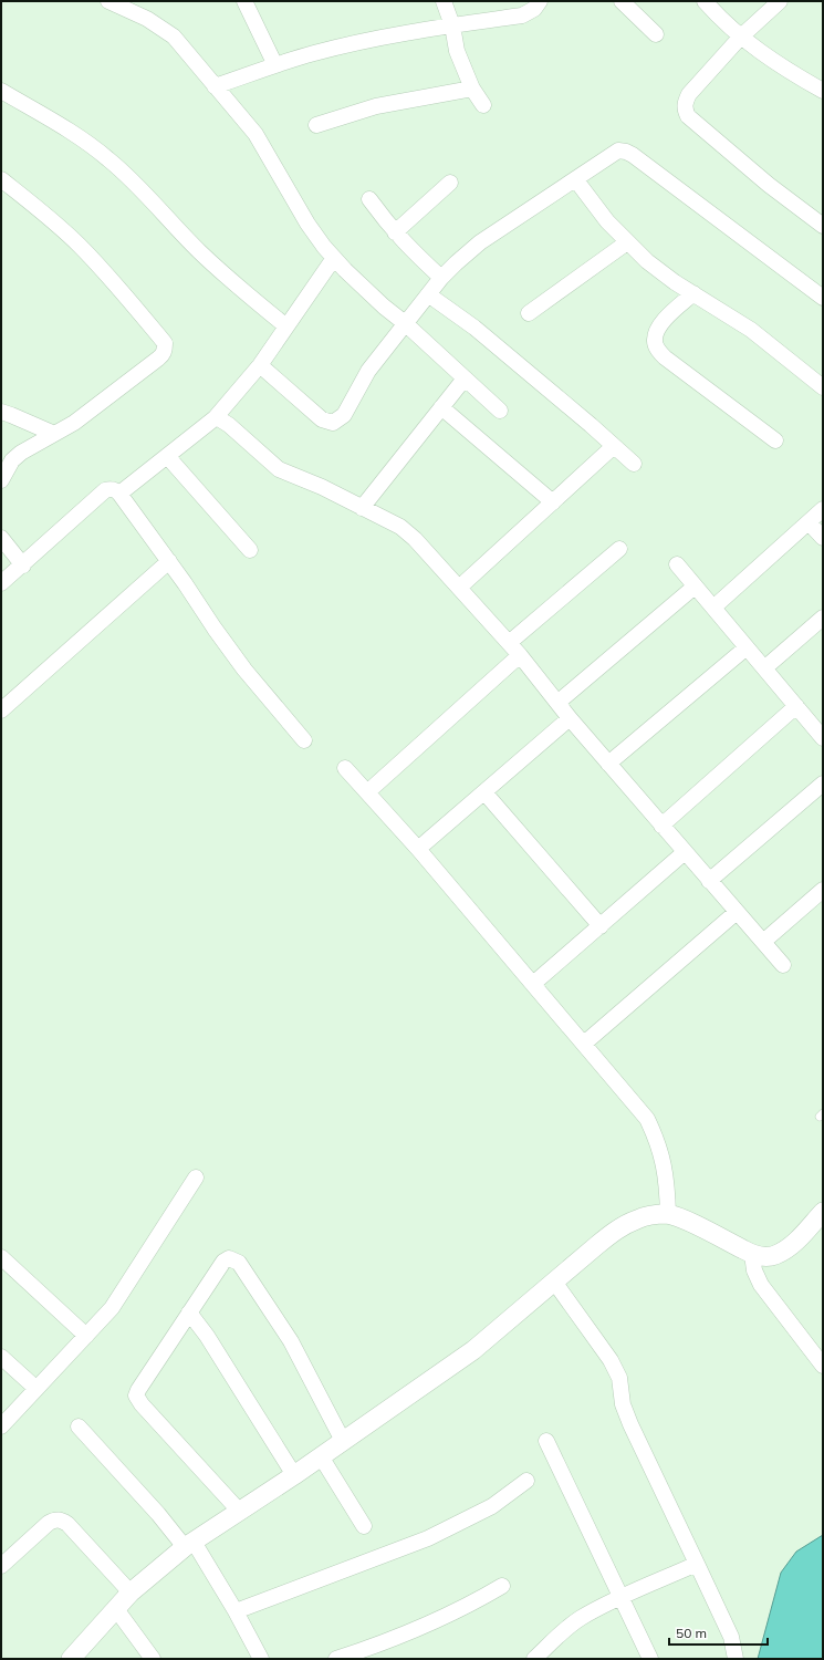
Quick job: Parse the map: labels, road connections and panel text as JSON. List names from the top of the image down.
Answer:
{
  "scale_bar": "50 m"
}
